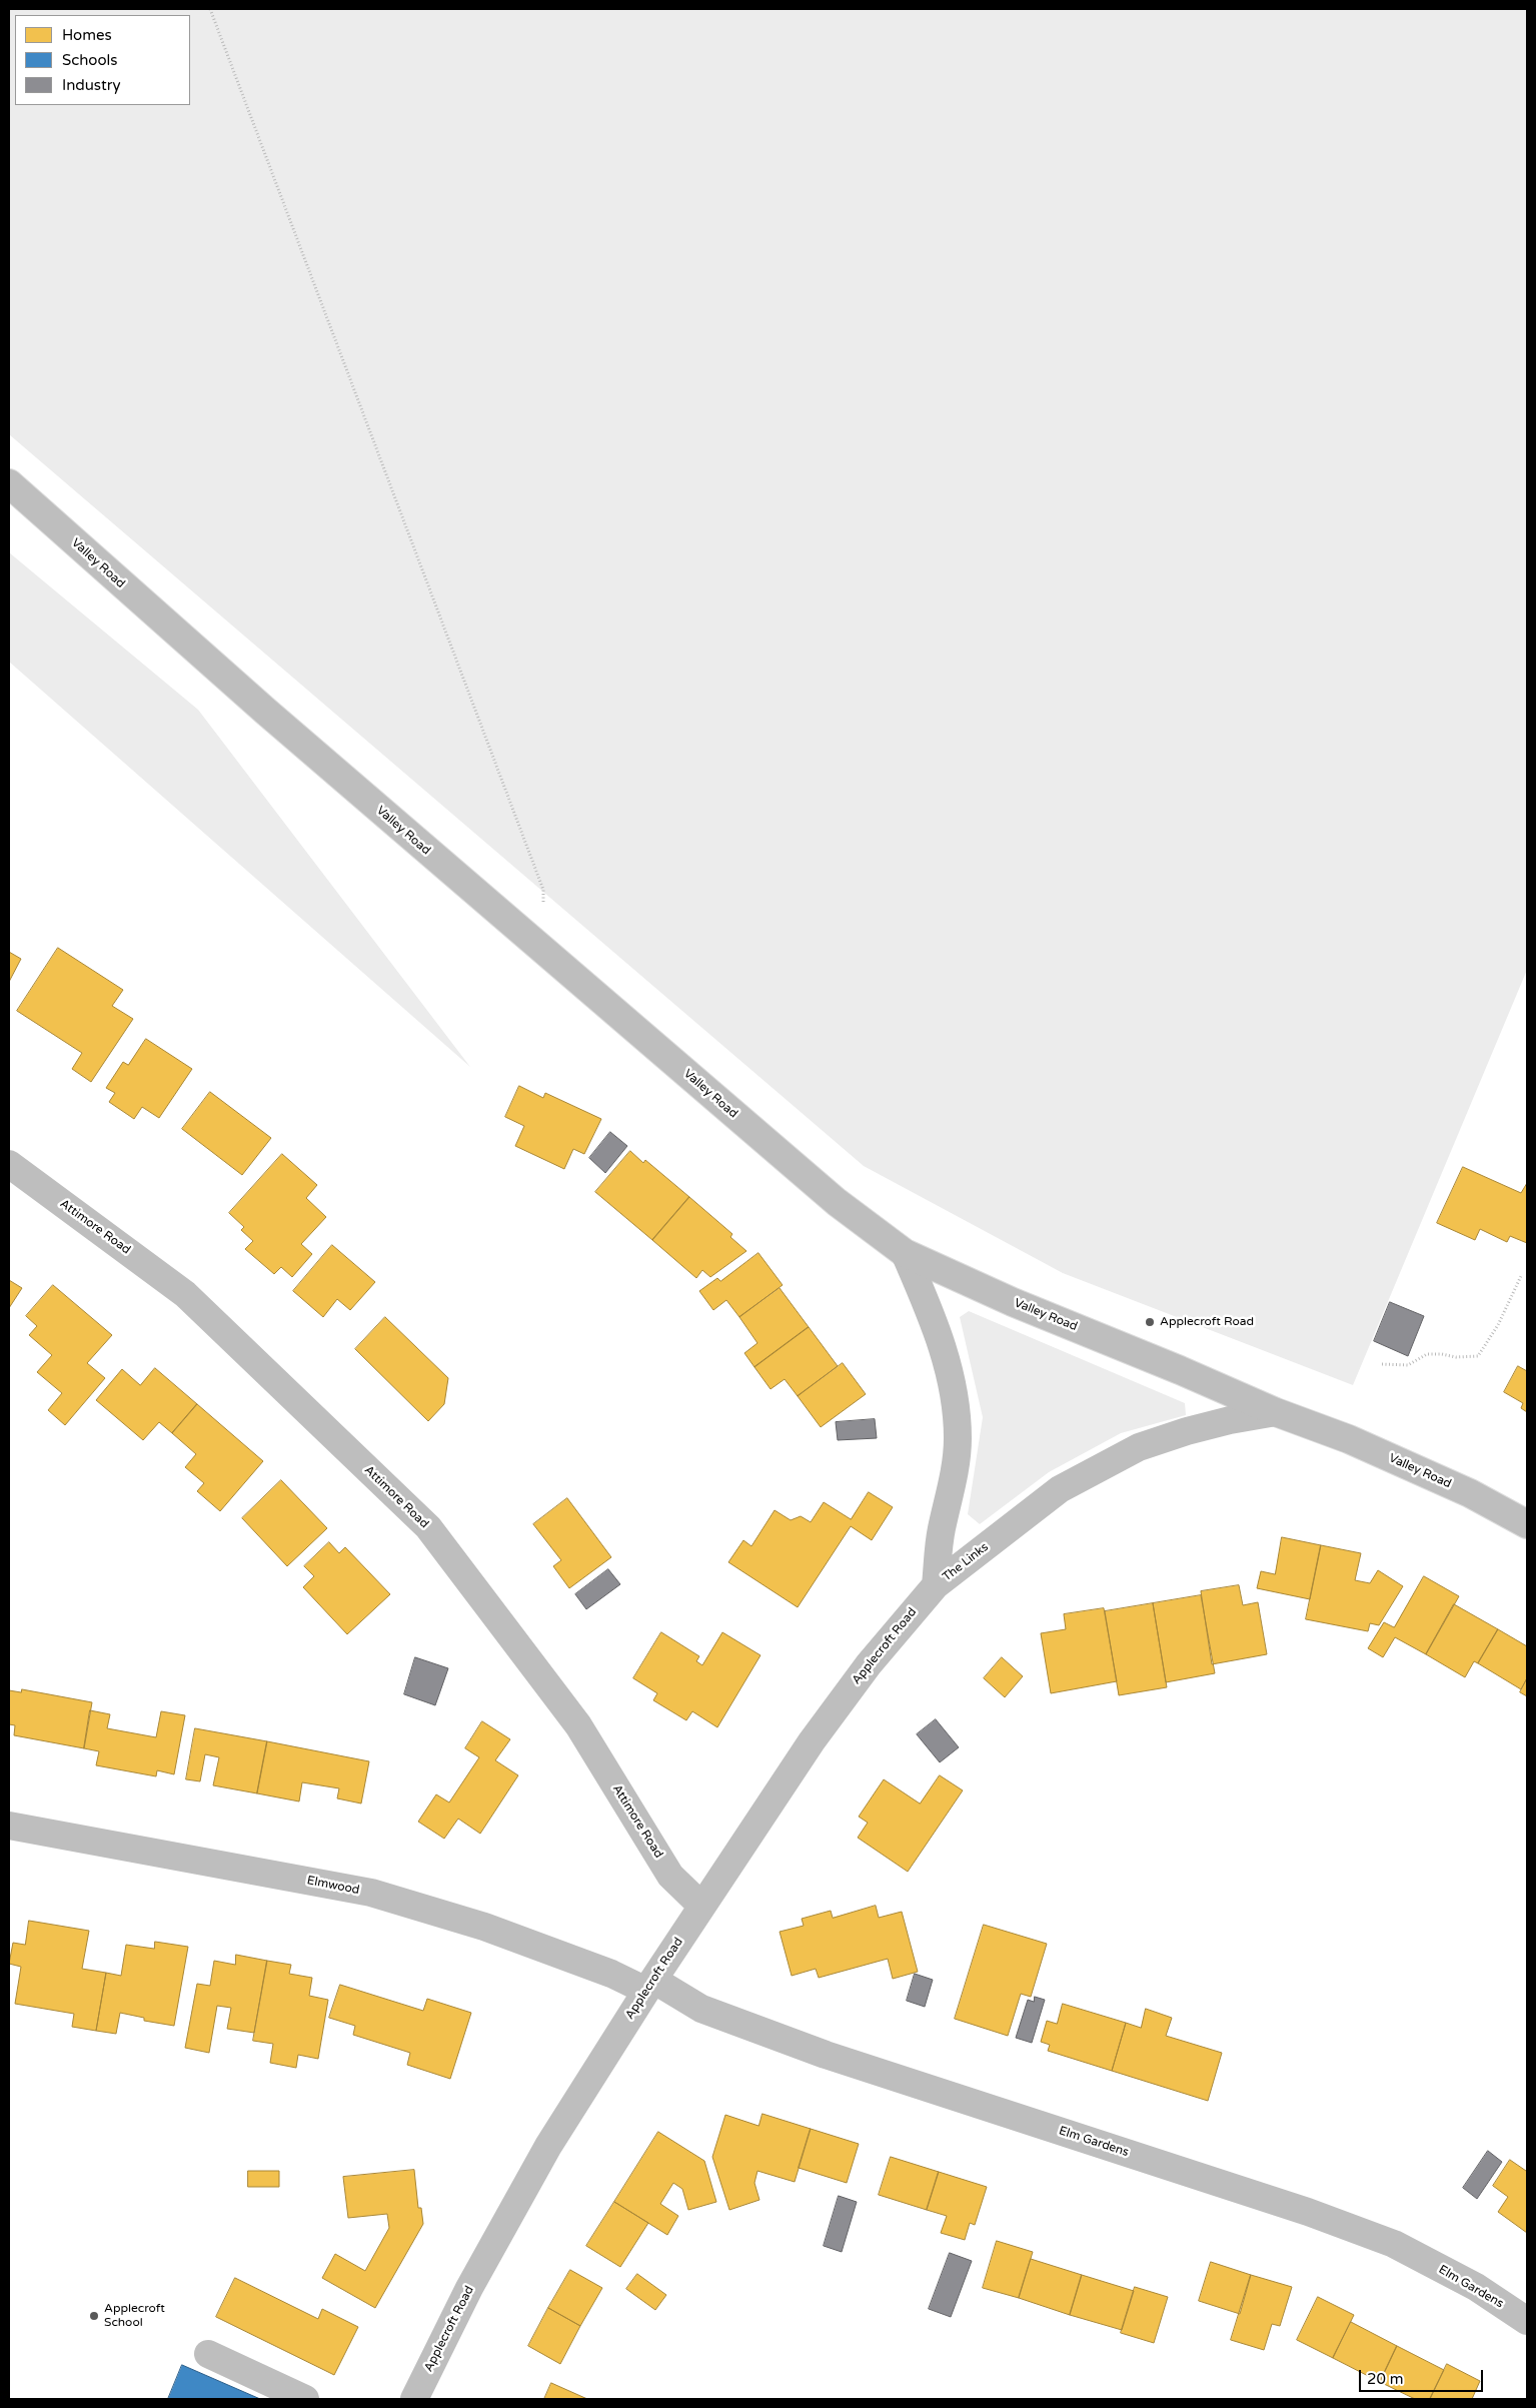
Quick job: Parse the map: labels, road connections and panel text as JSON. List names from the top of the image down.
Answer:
{
  "streets": {
    "street": [
      "Valley Road",
      "Attimore Road",
      "The Links",
      "Applecroft Road",
      "Elmwood",
      "Elm Gardens"
    ]
  },
  "crossings": [
    ["Valley Road", "The Links"],
    ["Attimore Road", "Applecroft Road"],
    ["The Links", "Applecroft Road"],
    ["Applecroft Road", "Elmwood"],
    ["Applecroft Road", "Elm Gardens"],
    ["Elmwood", "Elm Gardens"]
  ],
  "places": ["Applecroft Road", "Applecroft School"],
  "legend": ["Homes", "Schools", "Industry"],
  "scale_bar": "20 m"
}
